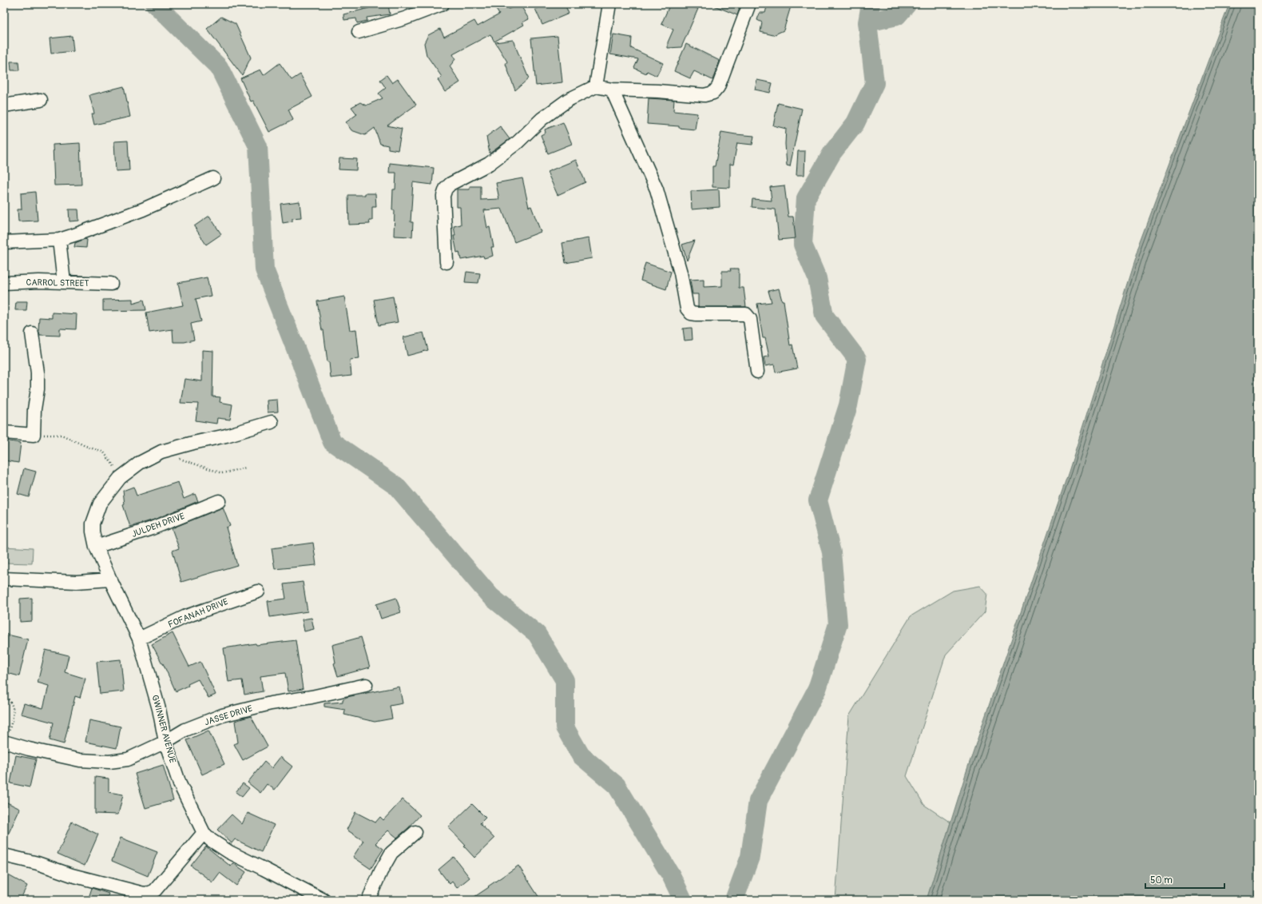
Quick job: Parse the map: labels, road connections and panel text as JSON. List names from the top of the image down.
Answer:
{
  "streets": {
    "street": [
      "CARROL STREET",
      "JULDEH DRIVE",
      "FOFANAH DRIVE",
      "JASSE DRIVE",
      "GWINNER AVENUE"
    ]
  },
  "crossings": [
    ["JULDEH DRIVE", "GWINNER AVENUE"],
    ["FOFANAH DRIVE", "GWINNER AVENUE"],
    ["JASSE DRIVE", "GWINNER AVENUE"]
  ],
  "scale_bar": "50 m"
}
